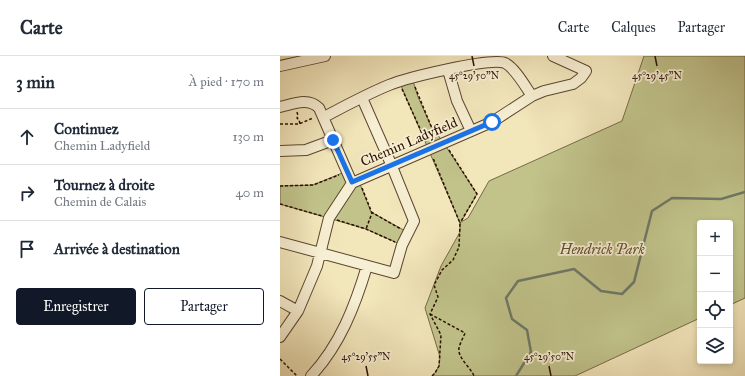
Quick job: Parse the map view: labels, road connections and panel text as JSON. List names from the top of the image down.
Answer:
{
  "streets": {
    "street": ["Chemin Ladyfield"]
  },
  "parks": ["Hendrick Park"],
  "page": {
    "header": "Carte",
    "nav": ["Carte", "Calques", "Partager"],
    "heading": ["3 min", "À pied · 170 m"],
    "list": [
      ["Continuez", "Chemin Ladyfield", "130 m"],
      ["Tournez à droite", "Chemin de Calais", "40 m"],
      "Arrivée à destination"
    ],
    "map_buttons": ["+", "−"],
    "buttons": ["Enregistrer", "Partager"]
  },
  "coordinates": ["45°29'50\"N", "45°29'45\"N", "45°29'55\"N"]
}
